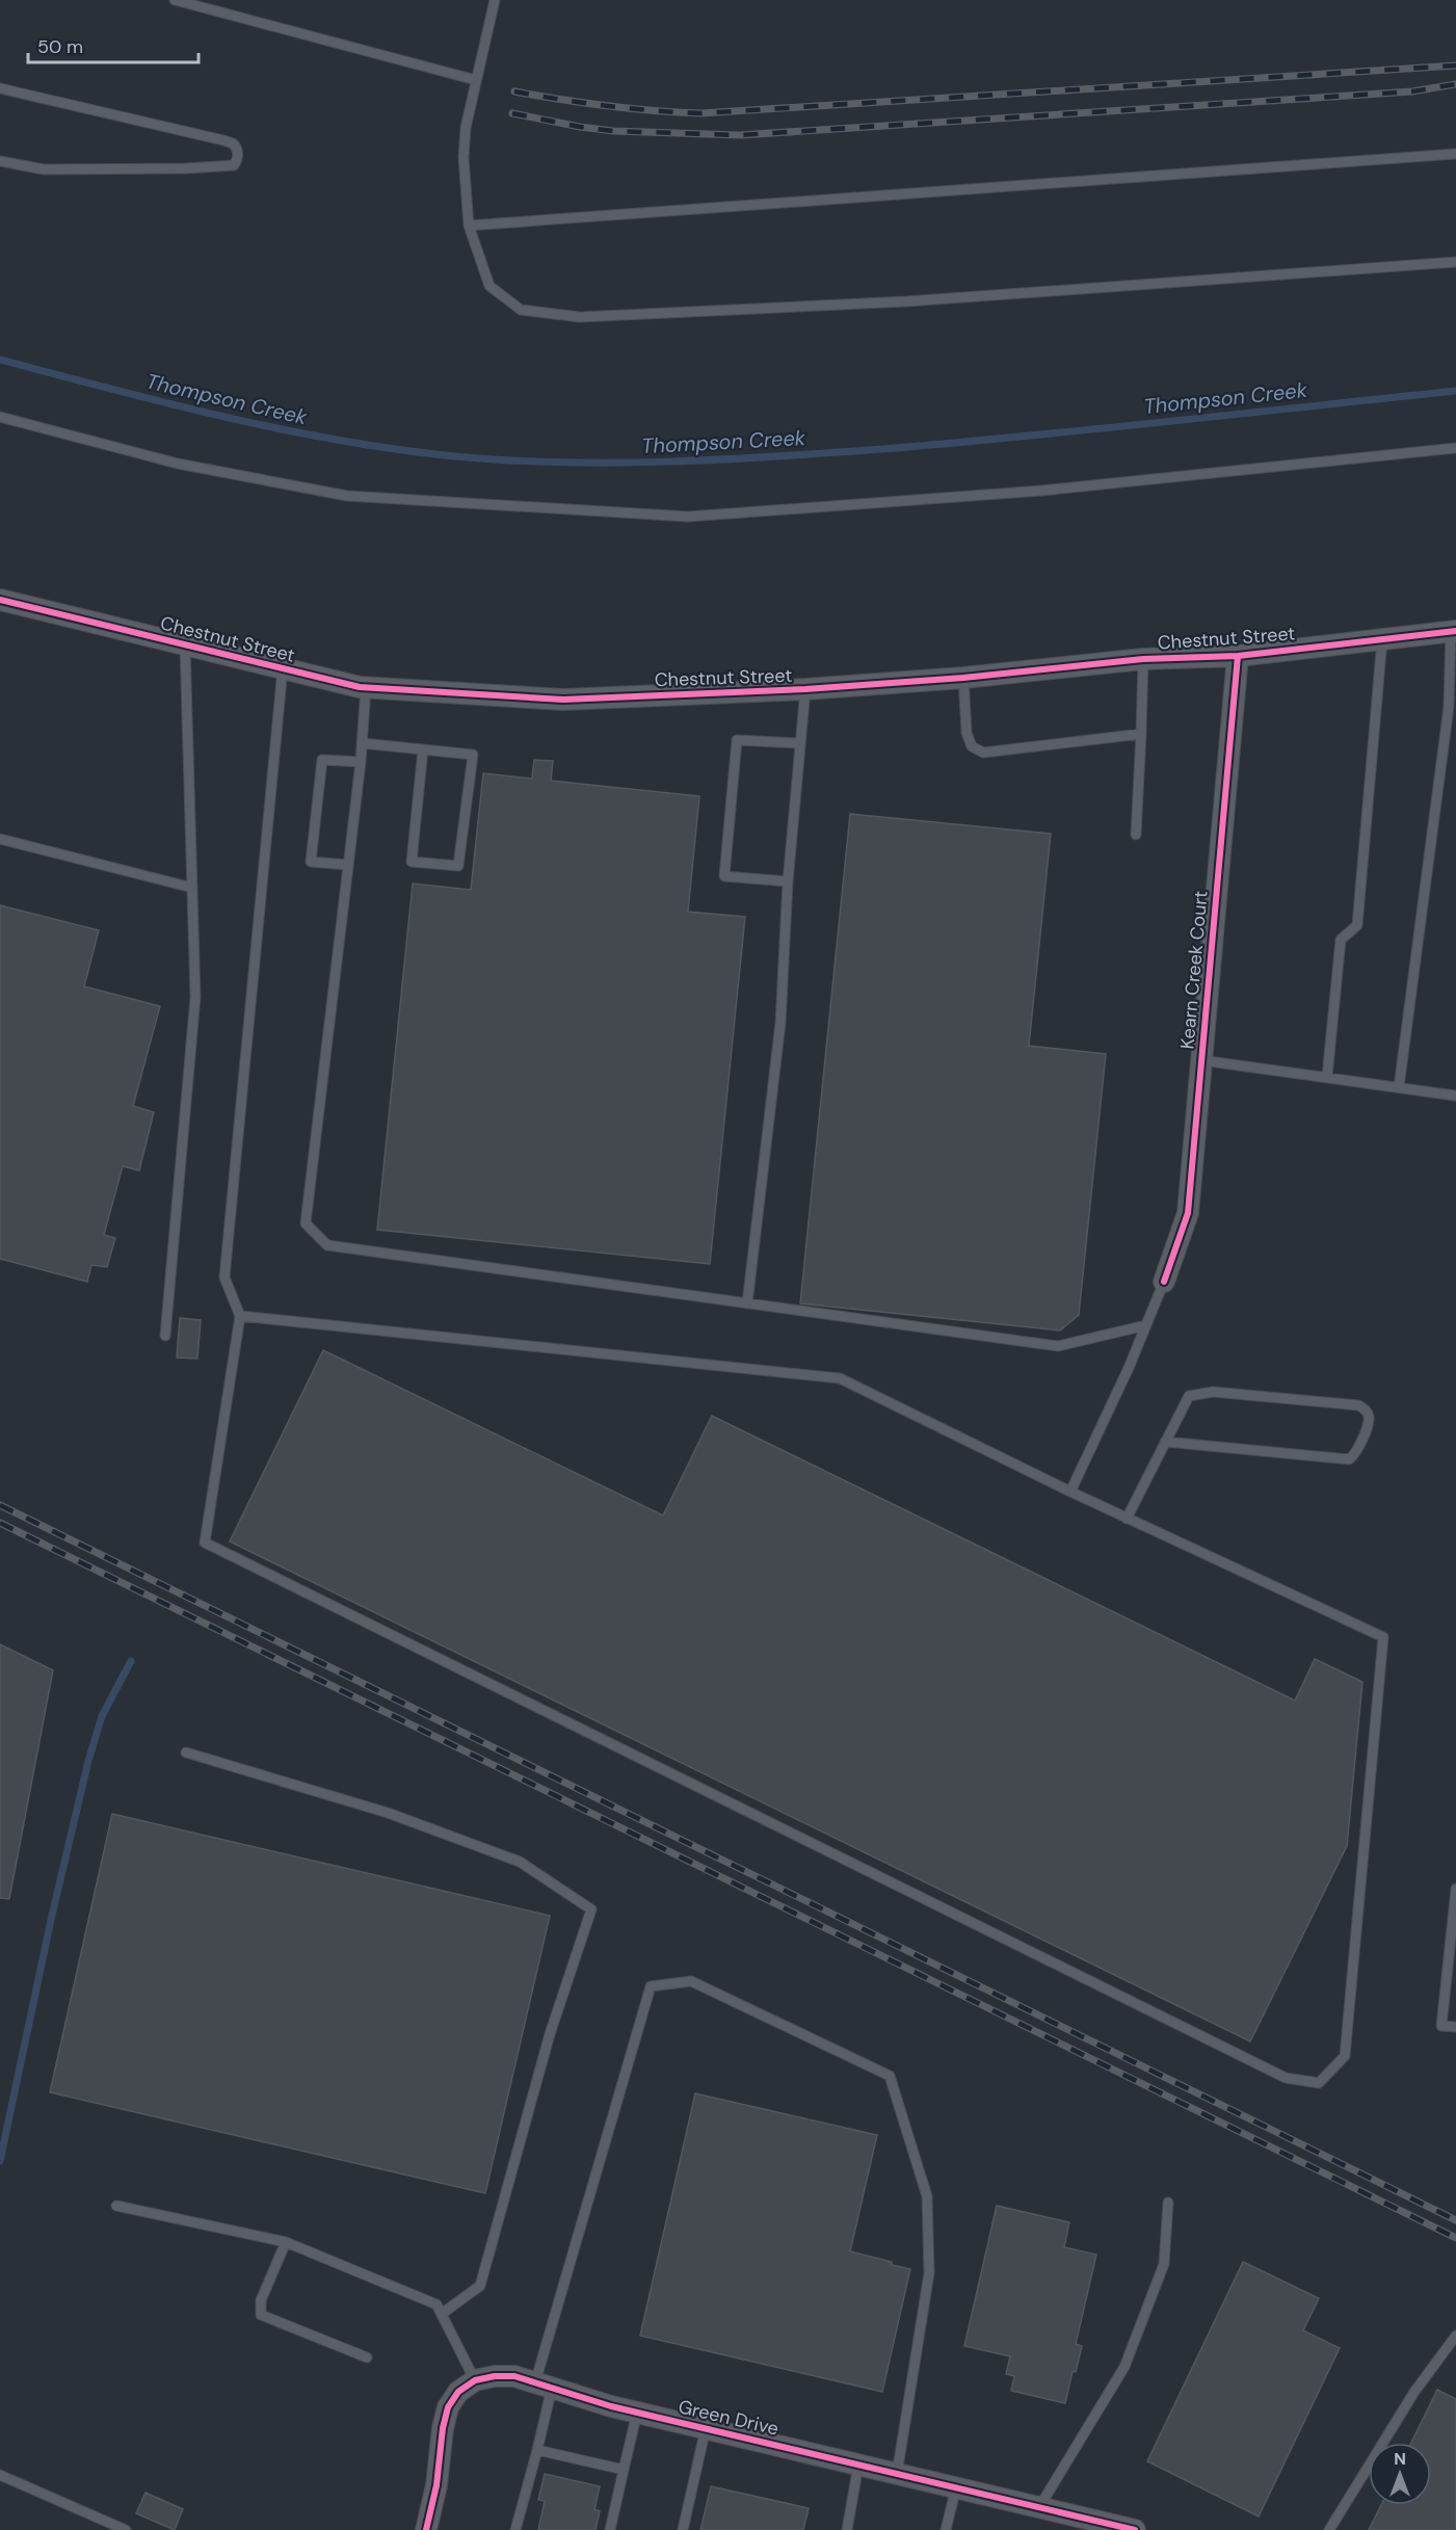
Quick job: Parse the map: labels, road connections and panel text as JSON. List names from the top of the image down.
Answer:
{
  "streets": {
    "street": ["Chestnut Street", "Kearn Creek Court", "Green Drive"]
  },
  "crossings": [
    ["Chestnut Street", "Kearn Creek Court"]
  ],
  "water": ["Thompson Creek"],
  "scale_bar": "50 m",
  "north": "top"
}
